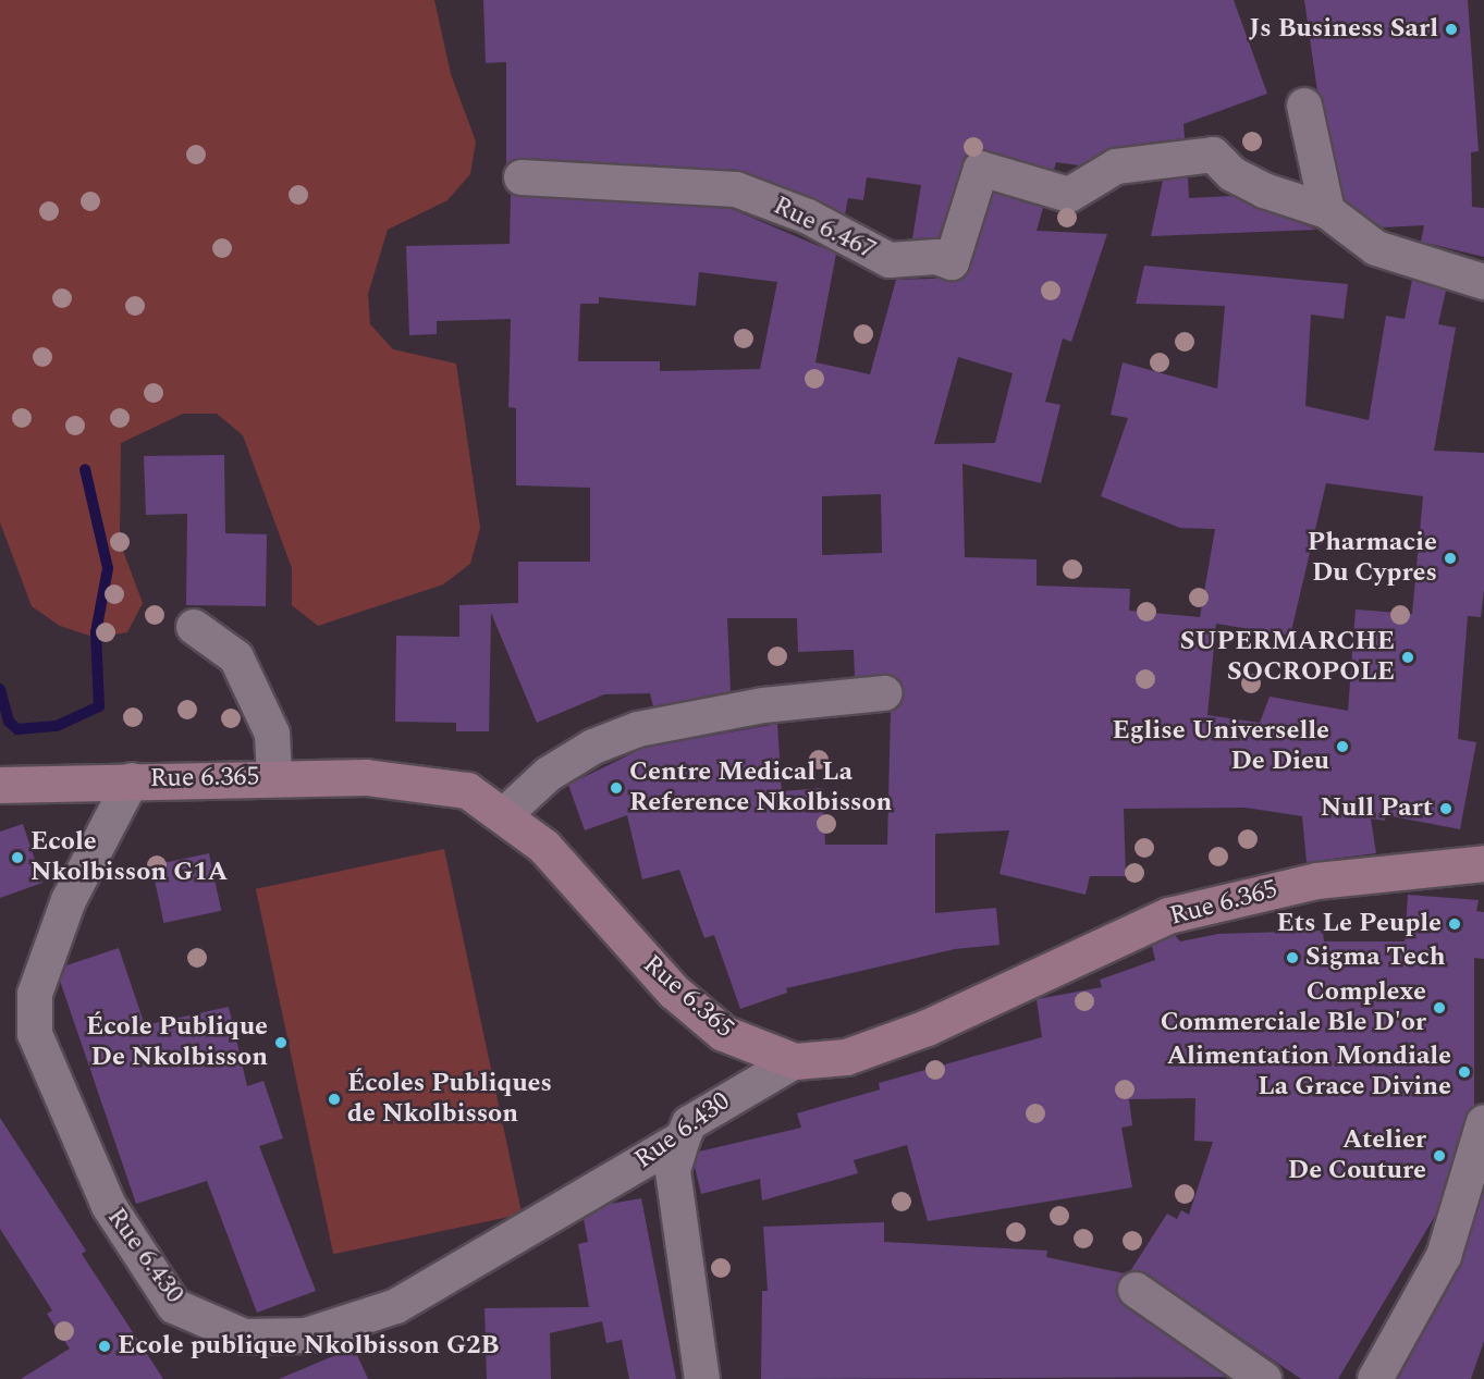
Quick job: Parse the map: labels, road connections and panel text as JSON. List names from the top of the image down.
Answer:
{
  "streets": {
    "street": ["Rue 6.467", "Rue 6.365", "Rue 6.430"]
  },
  "crossings": [
    ["Rue 6.365", "Rue 6.430"]
  ],
  "places": [
    "Js Business Sarl",
    "Pharmacie Du Cypres",
    "SUPERMARCHE SOCROPOLE",
    "Eglise Universelle De Dieu",
    "Centre Medical La Reference Nkolbisson",
    "Null Part",
    "Ecole Nkolbisson G1A",
    "Ets Le Peuple",
    "Sigma Tech",
    "Complexe Commerciale Ble D'or",
    "École Publique De Nkolbisson",
    "Alimentation Mondiale La Grace Divine",
    "Écoles Publiques de Nkolbisson",
    "Atelier De Couture",
    "Ecole publique Nkolbisson G2B"
  ]
}
